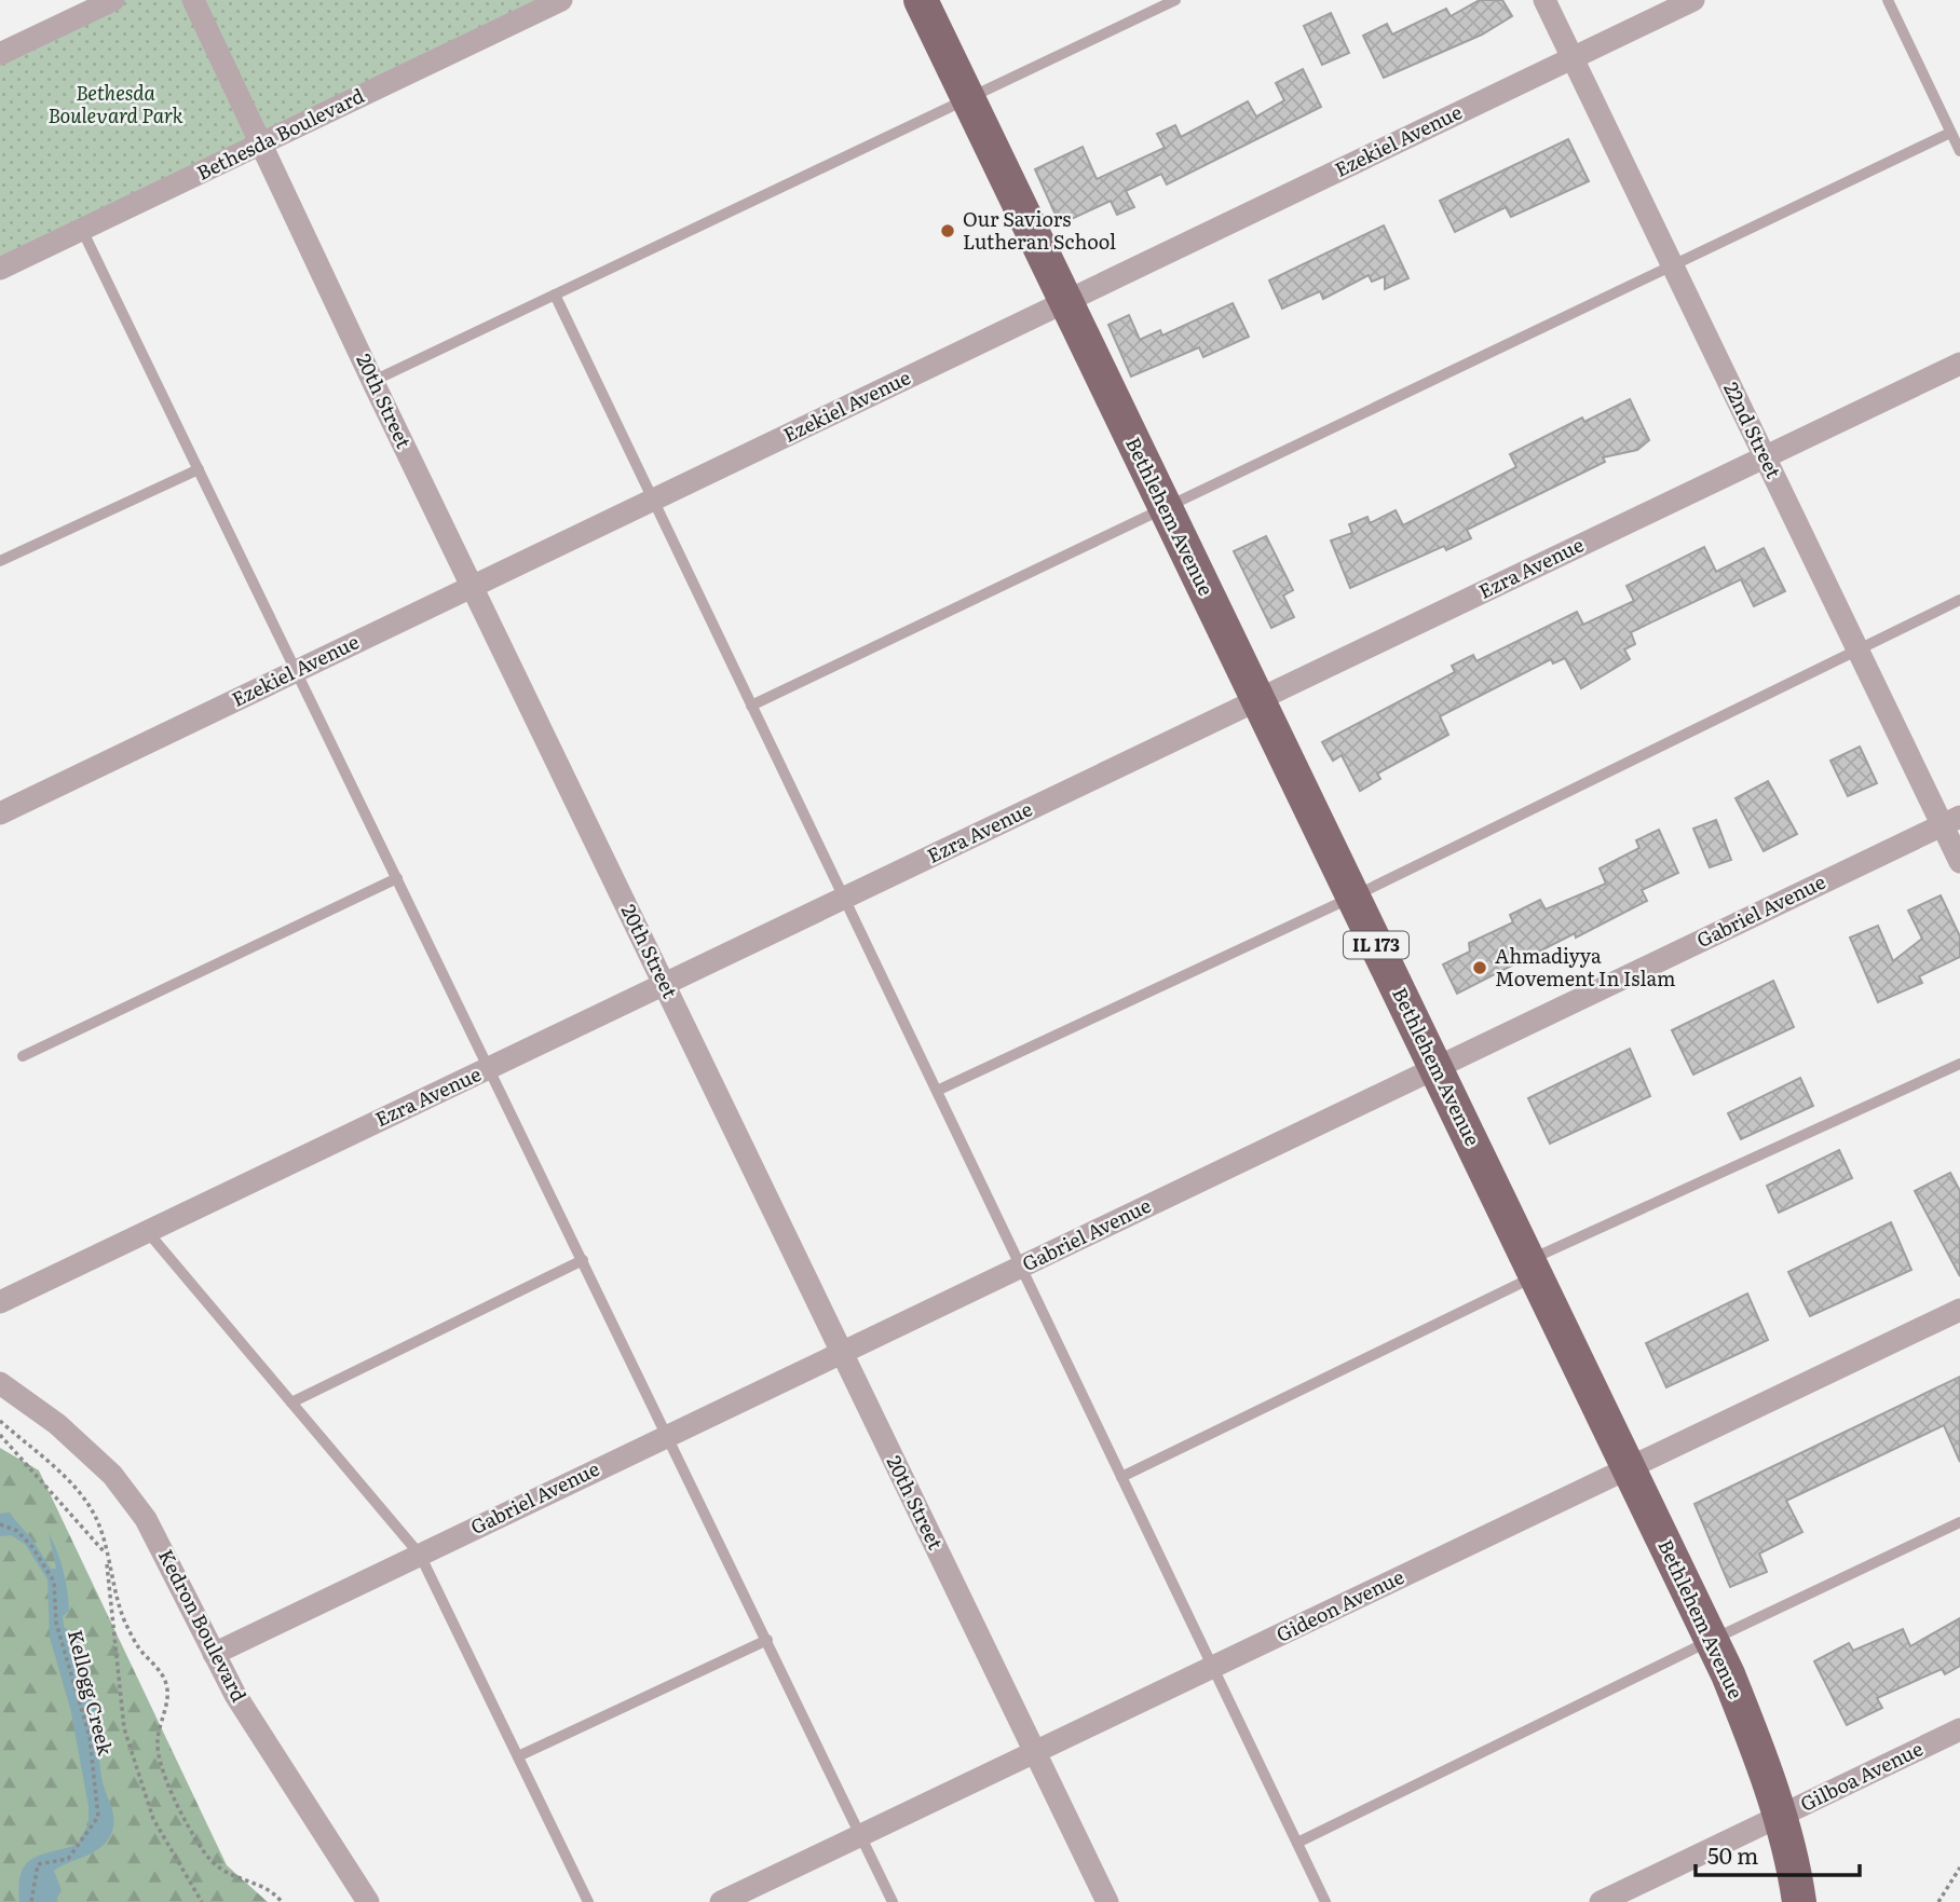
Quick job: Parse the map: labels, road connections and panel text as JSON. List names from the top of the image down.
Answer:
{
  "streets": {
    "main road": ["Bethlehem Avenue", "IL 173"],
    "street": [
      "Bethesda Boulevard",
      "Ezekiel Avenue",
      "20th Street",
      "22nd Street",
      "Ezra Avenue",
      "Gabriel Avenue",
      "Gideon Avenue",
      "Kedron Boulevard",
      "Gilboa Avenue"
    ],
    "path": ["Kellogg Creek"]
  },
  "crossings": [
    ["Bethesda Boulevard", "20th Street"],
    ["Ezekiel Avenue", "20th Street"],
    ["Ezekiel Avenue", "22nd Street"],
    ["Ezekiel Avenue", "Bethlehem Avenue"],
    ["20th Street", "Ezra Avenue"],
    ["20th Street", "Gabriel Avenue"],
    ["20th Street", "Gideon Avenue"],
    ["22nd Street", "Ezra Avenue"],
    ["22nd Street", "Gabriel Avenue"],
    ["Bethlehem Avenue", "Ezra Avenue"],
    ["Bethlehem Avenue", "Gabriel Avenue"],
    ["Bethlehem Avenue", "Gideon Avenue"],
    ["Bethlehem Avenue", "Gilboa Avenue"],
    ["Gabriel Avenue", "Kedron Boulevard"]
  ],
  "parks": ["Bethesda Boulevard Park"],
  "places": ["Our Saviors Lutheran School", "Ahmadiyya Movement In Islam"],
  "scale_bar": "50 m"
}
